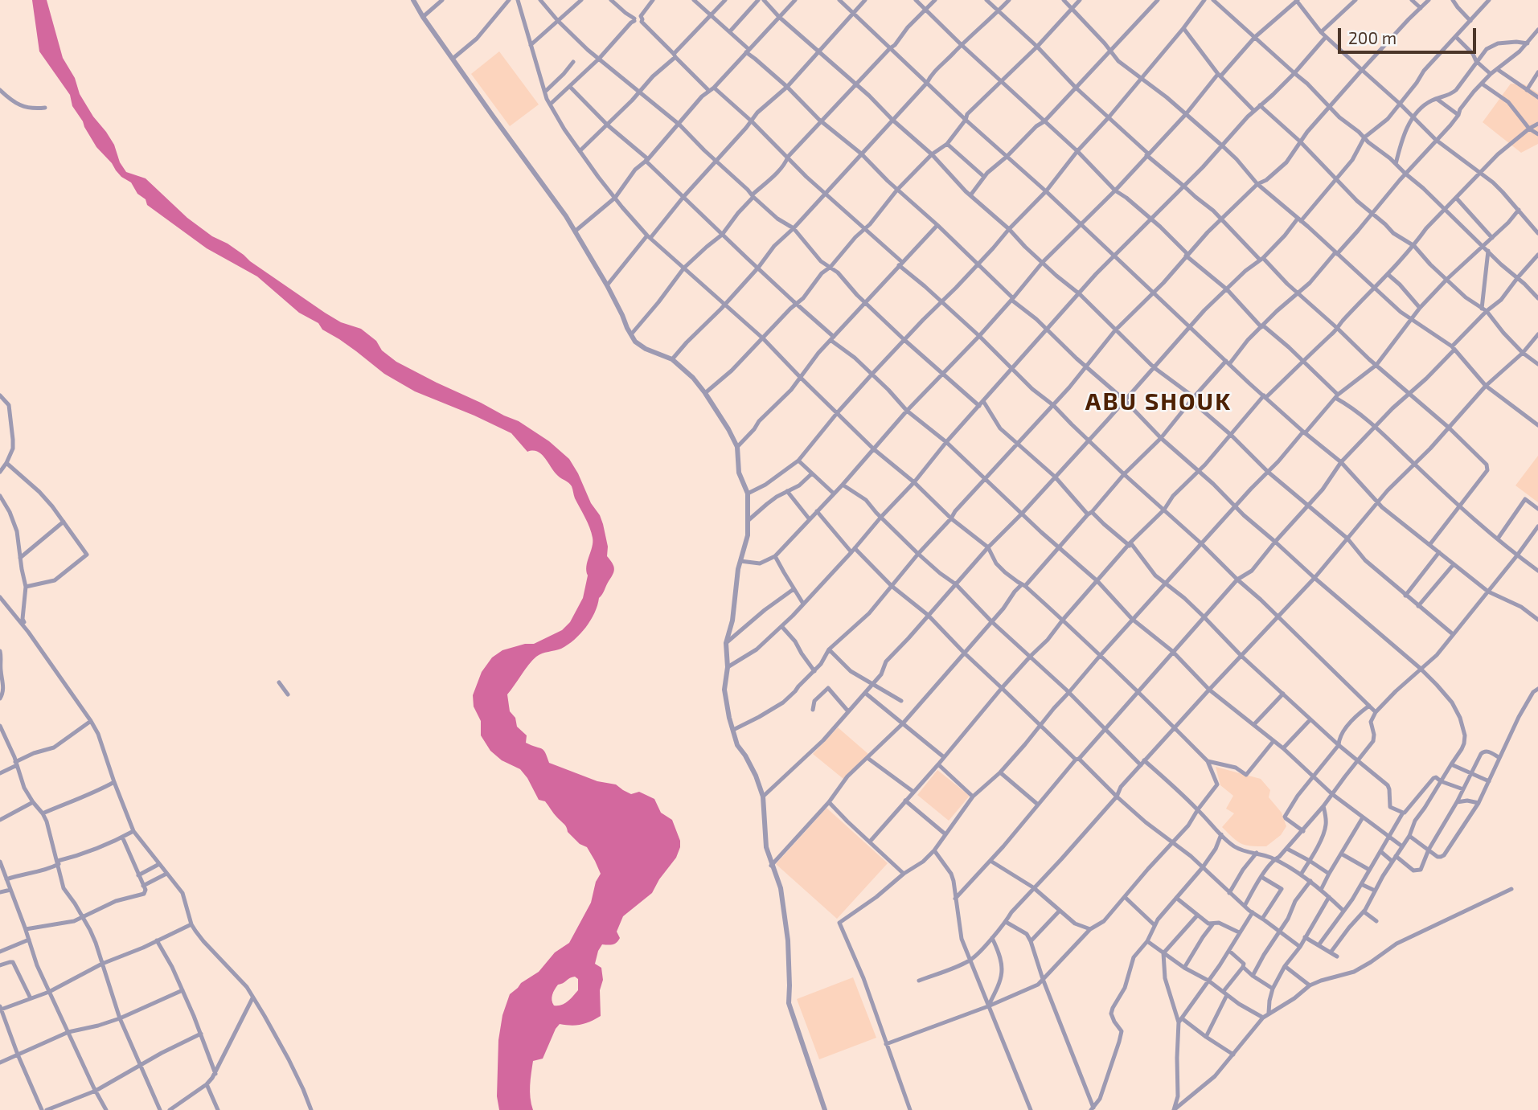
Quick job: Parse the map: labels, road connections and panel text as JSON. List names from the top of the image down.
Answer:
{
  "districts": ["ABU SHOUK"],
  "scale_bar": "200 m"
}
